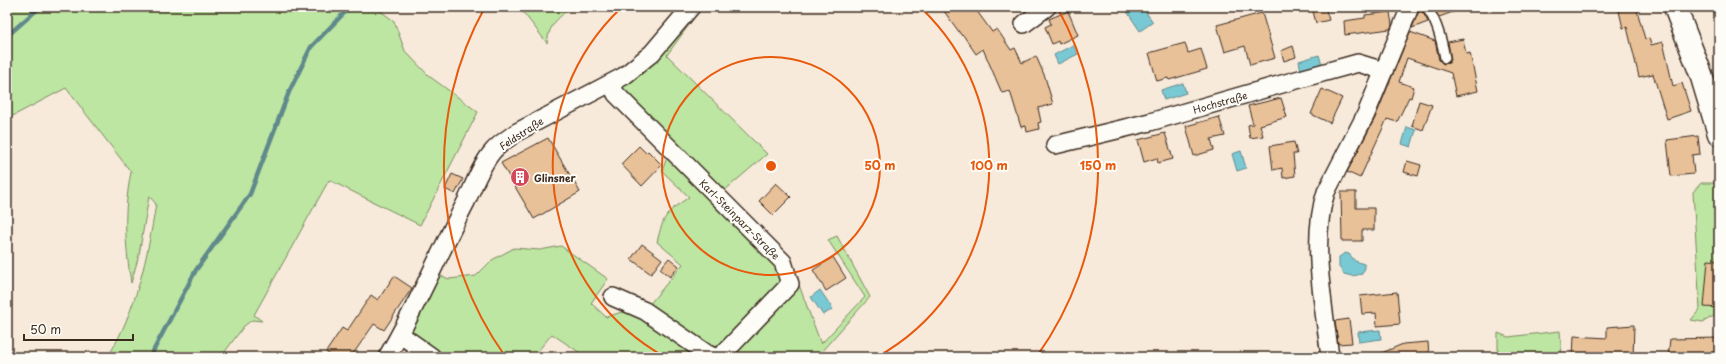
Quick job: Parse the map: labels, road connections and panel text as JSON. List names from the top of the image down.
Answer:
{
  "streets": {
    "street": ["Hochstraße", "Feldstraße", "Karl-Steinparz-Straße"]
  },
  "crossings": [
    ["Feldstraße", "Karl-Steinparz-Straße"]
  ],
  "places": {
    "building": ["Glinsner"]
  },
  "scale_bar": "50 m",
  "rings": ["50 m", "100 m", "150 m"]
}
